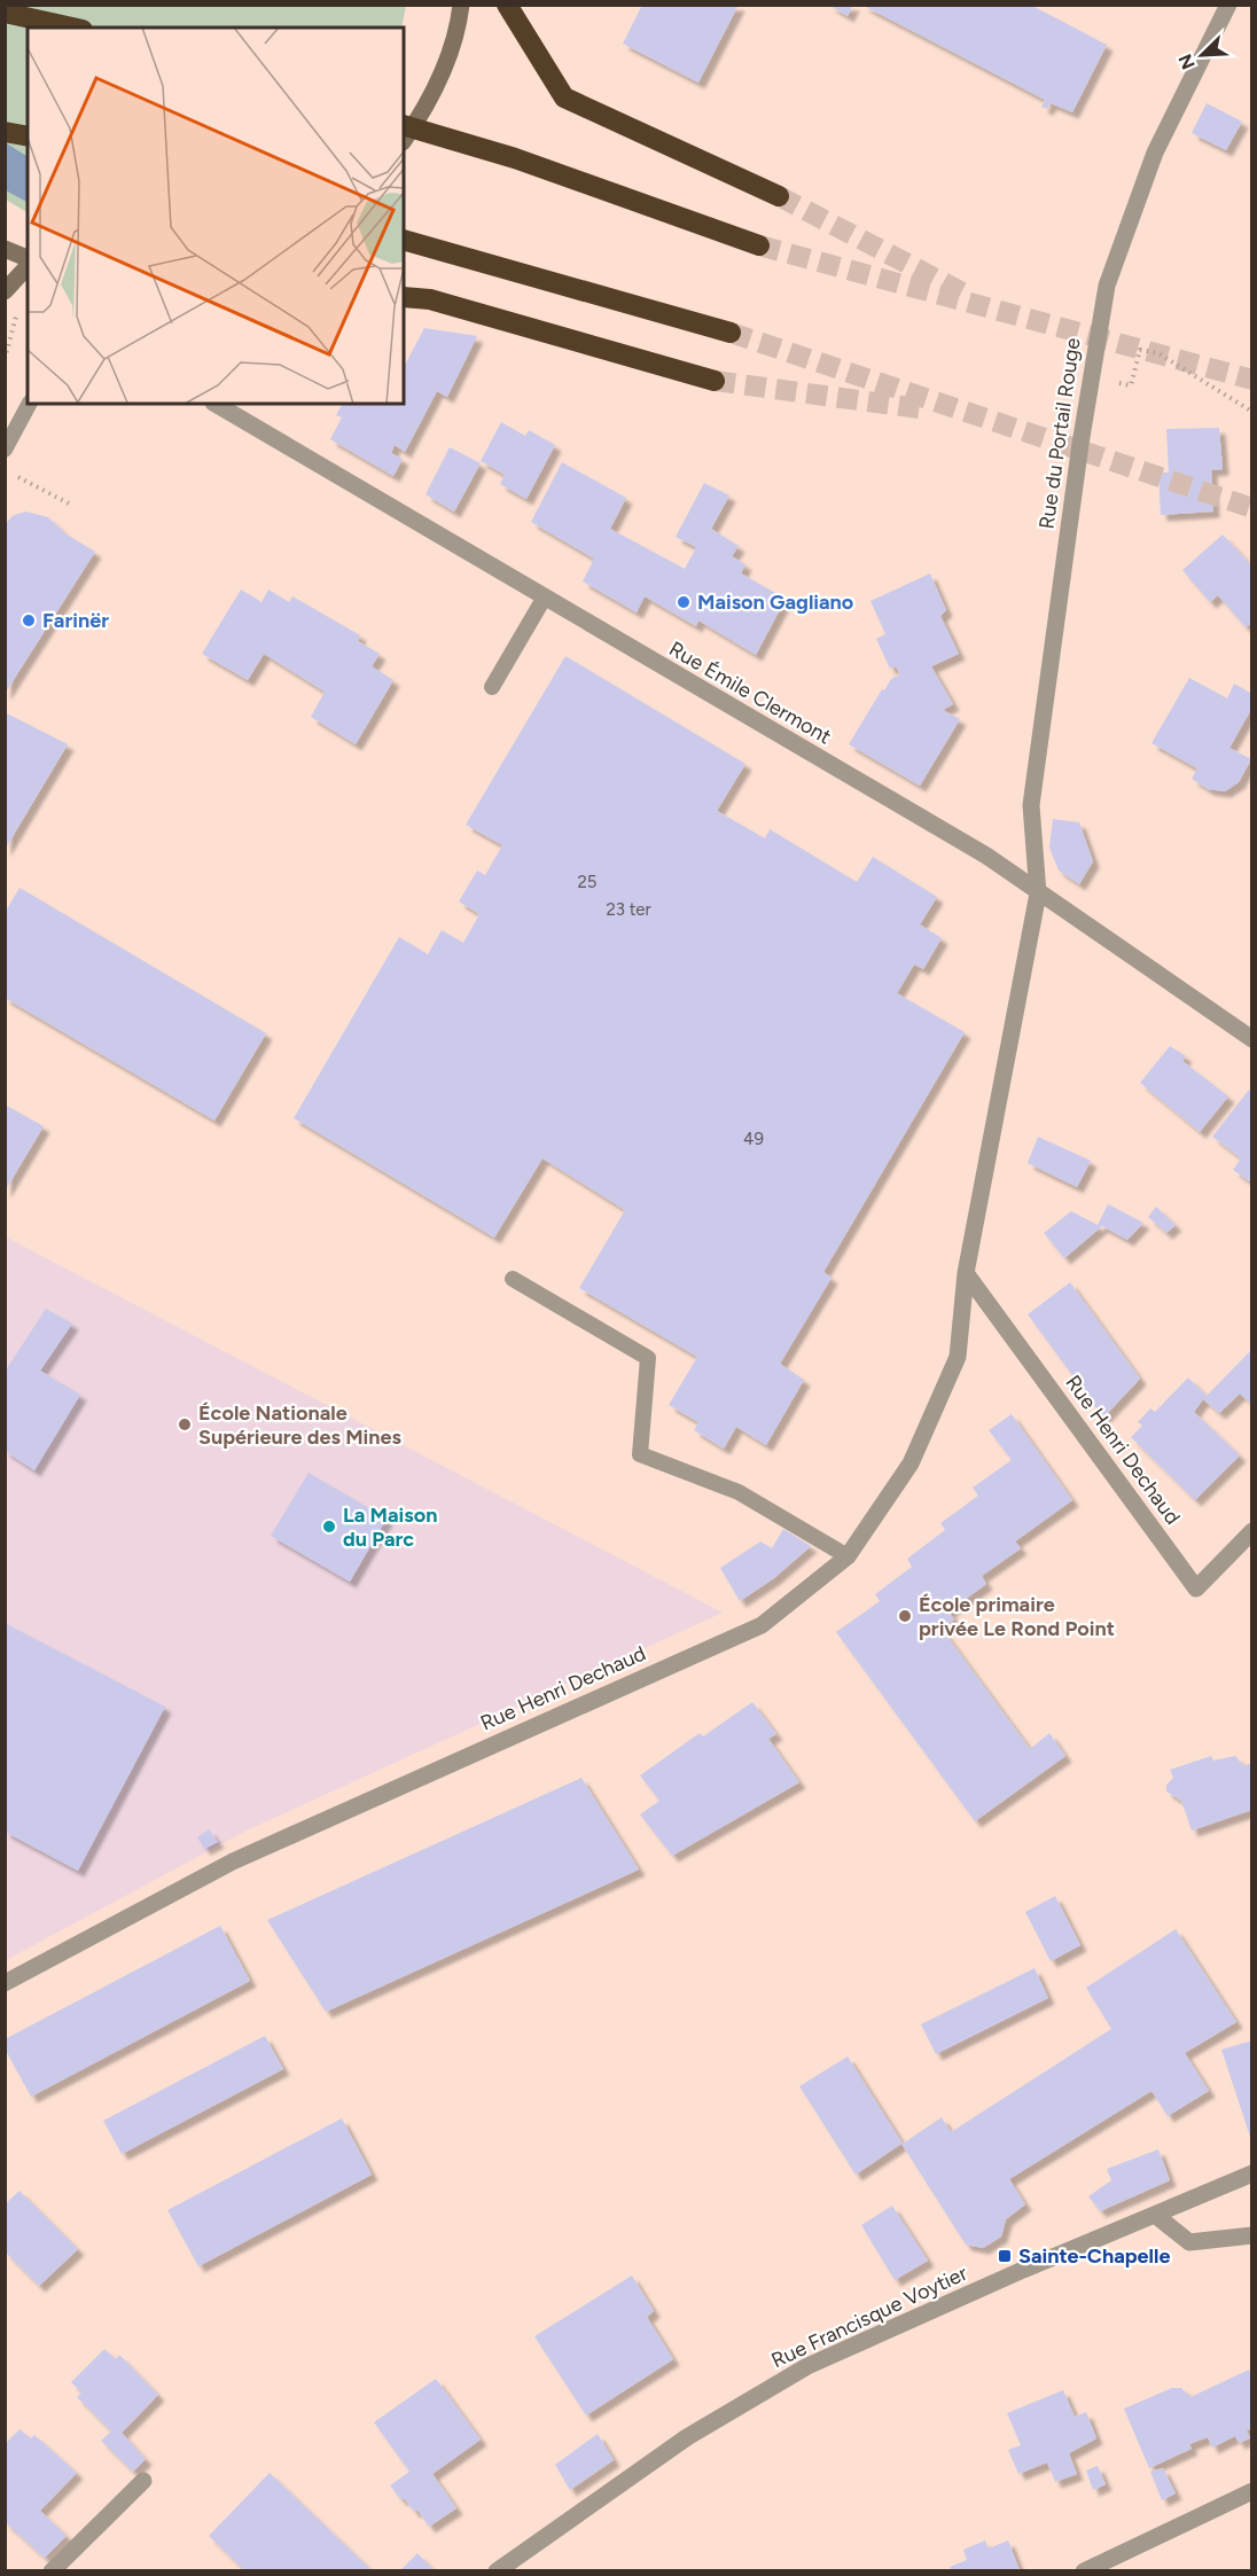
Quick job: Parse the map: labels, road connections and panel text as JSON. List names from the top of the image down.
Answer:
{
  "streets": {
    "street": [
      "Rue du Portail Rouge",
      "Rue Émile Clermont",
      "Rue Henri Dechaud",
      "Rue Francisque Voytier"
    ]
  },
  "crossings": [
    ["Rue du Portail Rouge", "Rue Émile Clermont"],
    ["Rue du Portail Rouge", "Rue Henri Dechaud"],
    ["Rue Émile Clermont", "Rue Henri Dechaud"]
  ],
  "places": {
    "other": [
      "Maison Gagliano",
      "Farinër",
      "École Nationale Supérieure des Mines",
      "La Maison du Parc",
      "École primaire privée Le Rond Point"
    ],
    "transit": ["Sainte-Chapelle"]
  },
  "house_numbers": ["25", "23 ter", "49"],
  "north": "bottom left"
}
